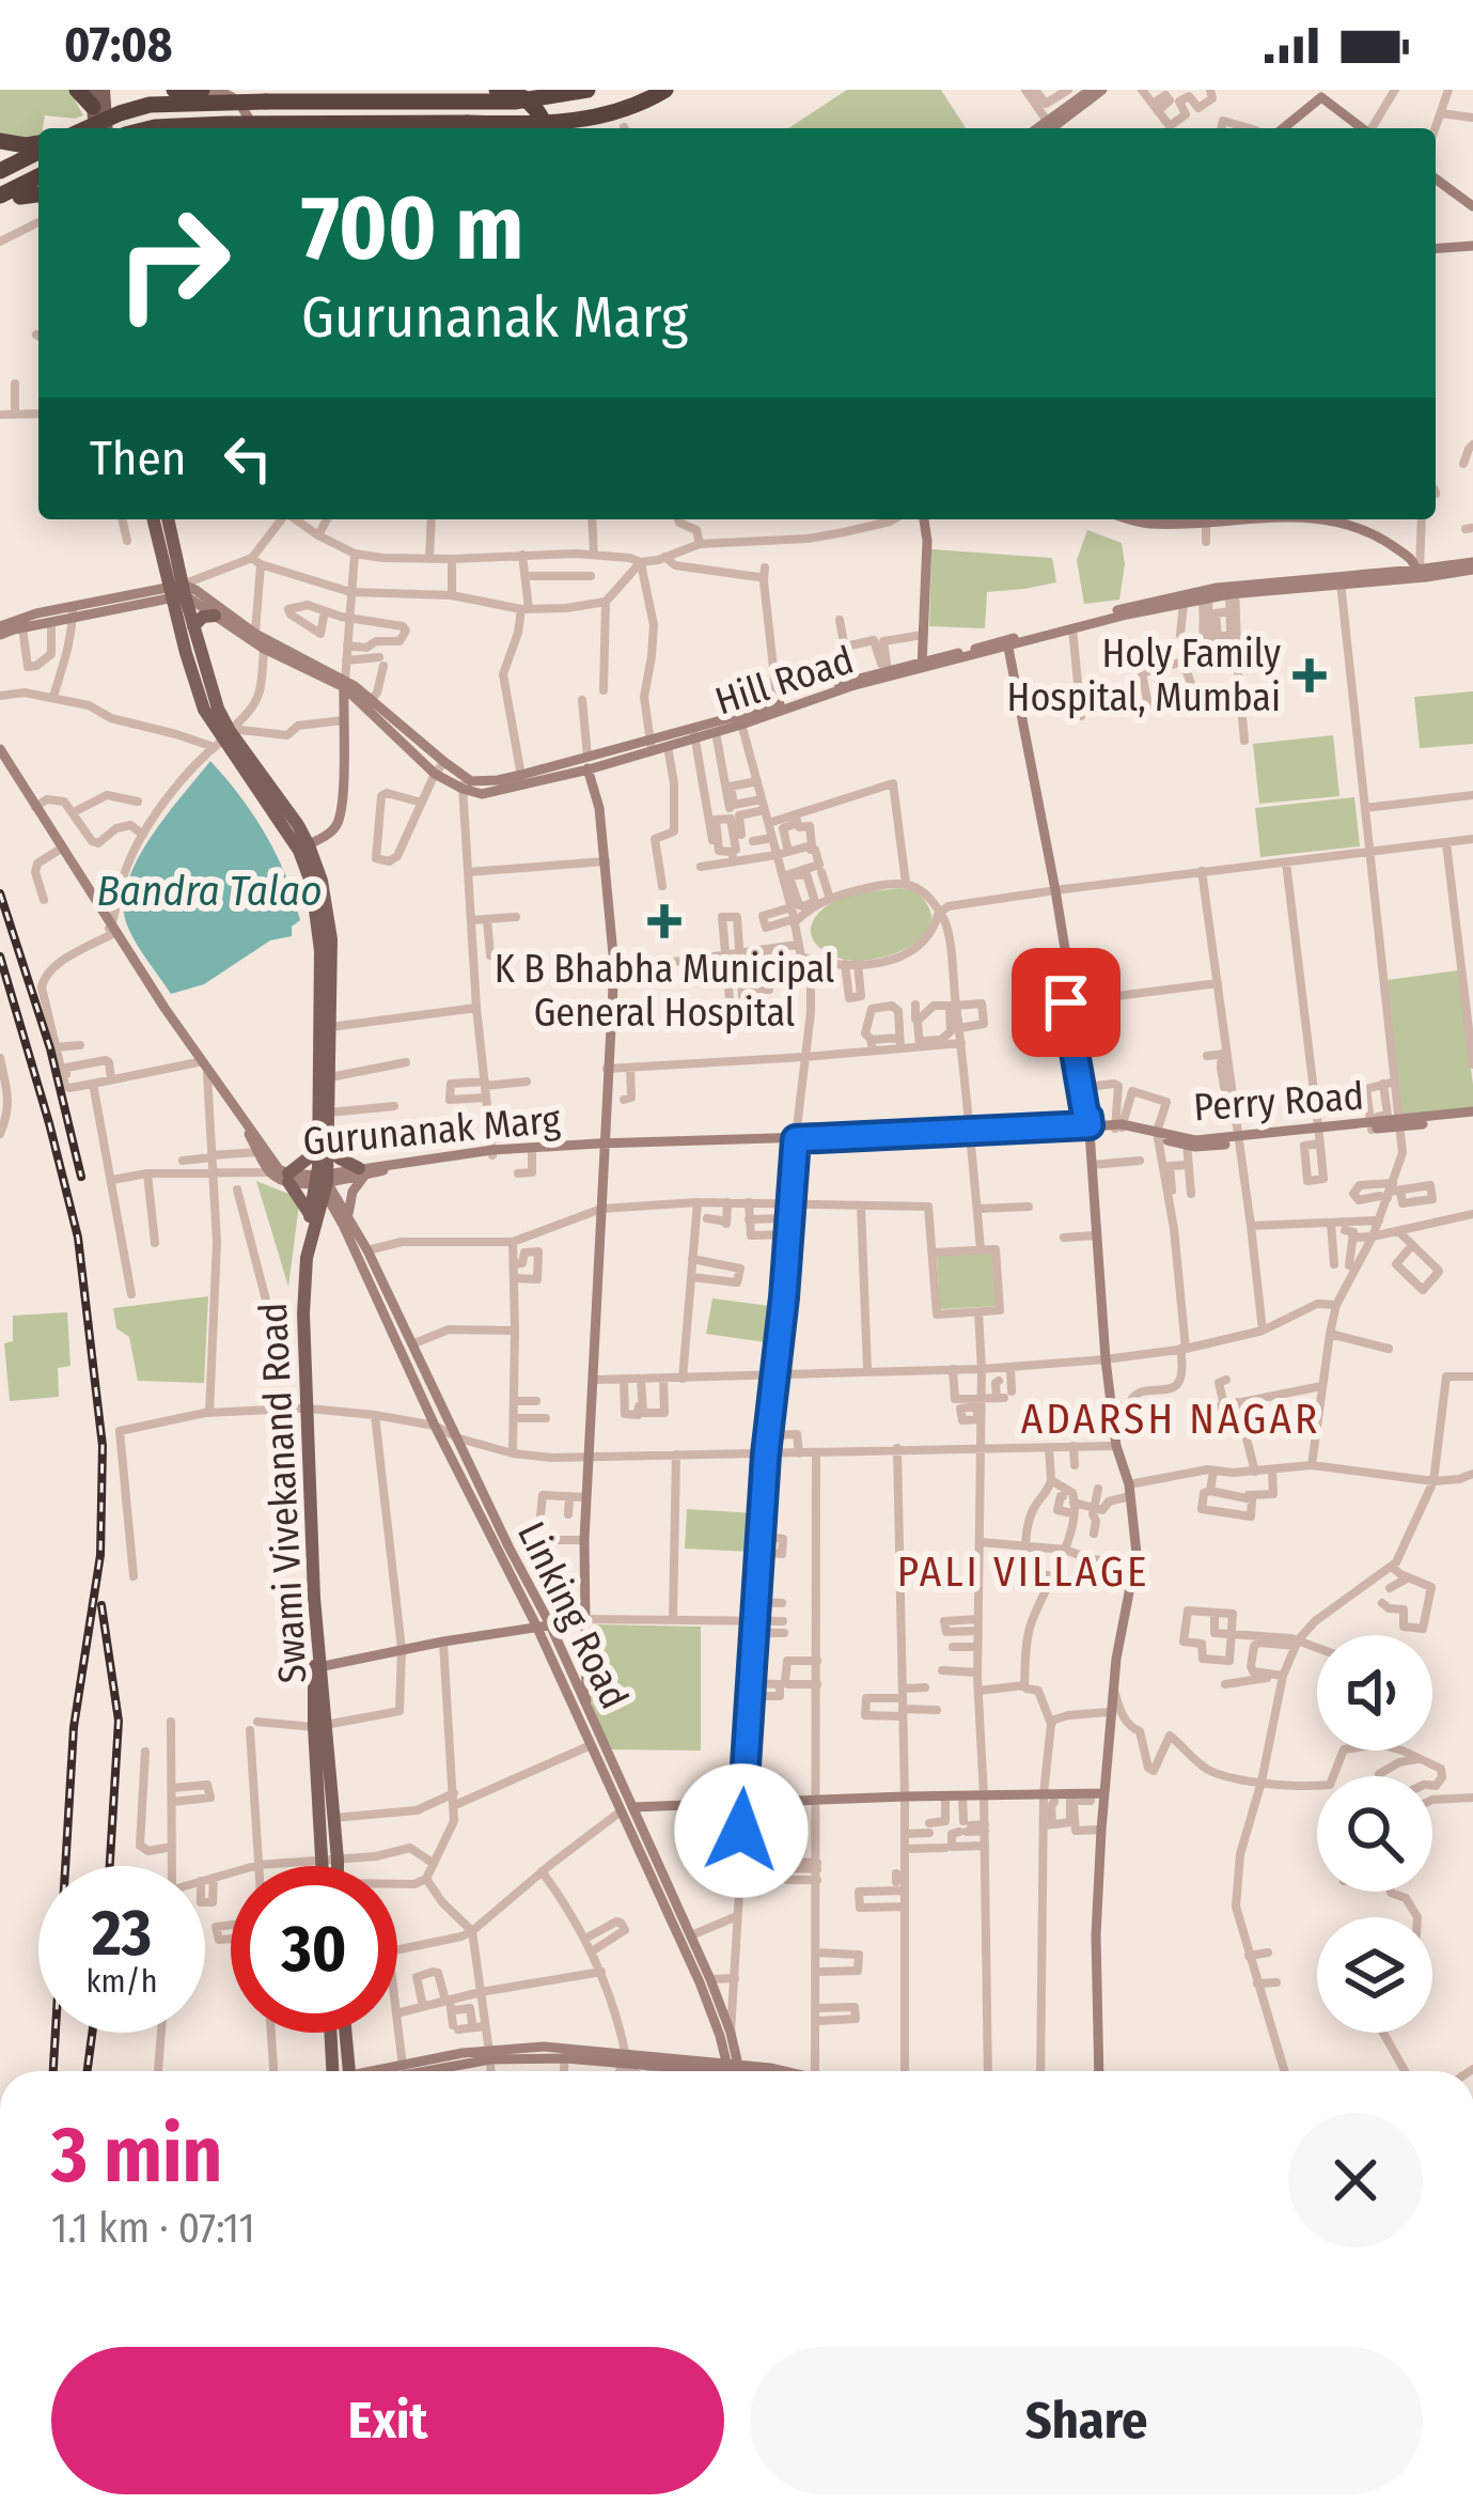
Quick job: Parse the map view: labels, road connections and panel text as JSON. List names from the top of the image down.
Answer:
{
  "streets": {
    "main road": [
      "Hill Road",
      "Perry Road",
      "Gurunanak Marg",
      "Swami Vivekanand Road",
      "Linking Road"
    ]
  },
  "crossings": [
    ["Perry Road", "Gurunanak Marg"],
    ["Gurunanak Marg", "Swami Vivekanand Road"],
    ["Gurunanak Marg", "Linking Road"],
    ["Swami Vivekanand Road", "Linking Road"]
  ],
  "districts": ["ADARSH NAGAR", "PALI VILLAGE"],
  "water": ["Bandra Talao"],
  "places": {
    "health": ["Holy Family Hospital, Mumbai", "K B Bhabha Municipal General Hospital"]
  },
  "page": {
    "status": "07:08",
    "turn": ["700 m", "Gurunanak Marg"],
    "then": "Then",
    "speed": "23 km/h",
    "limit": "30",
    "heading": ["3 min", "1.1 km · 07:11"],
    "buttons": ["Exit", "Share"]
  }
}
